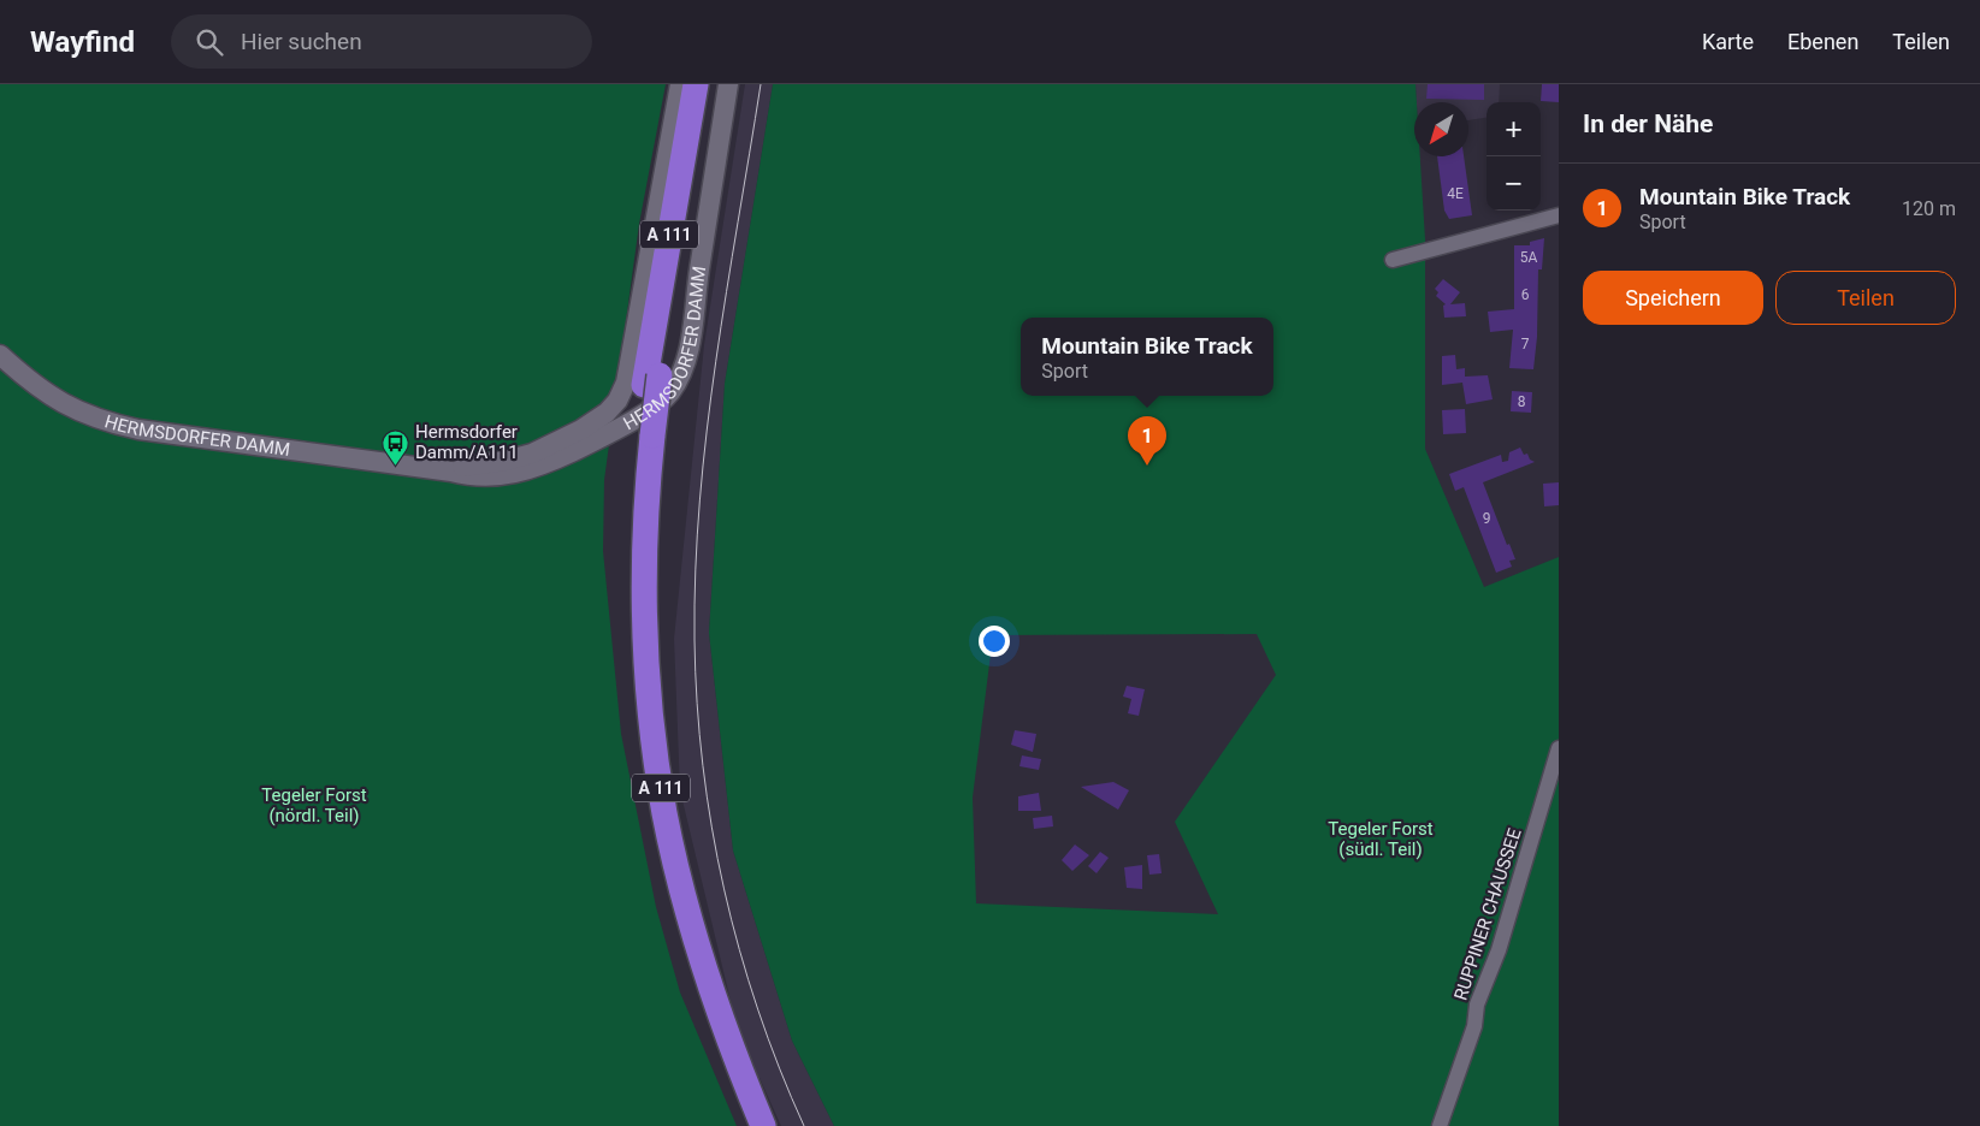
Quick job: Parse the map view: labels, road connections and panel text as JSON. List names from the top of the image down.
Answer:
{
  "streets": {
    "highway": ["A 111"],
    "main road": ["HERMSDORFER DAMM"],
    "street": ["RUPPINER CHAUSSEE"]
  },
  "parks": ["Tegeler Forst (nördl. Teil)", "Tegeler Forst (südl. Teil)"],
  "places": {
    "bus stop": ["Hermsdorfer Damm/A111"]
  },
  "house_numbers": [
    "4E",
    "5A",
    "6",
    "7",
    "8",
    "9"
  ],
  "north": "bottom left",
  "page": {
    "header": "Wayfind",
    "search": "Hier suchen",
    "nav": ["Karte", "Ebenen", "Teilen"],
    "heading": "In der Nähe",
    "map_buttons": ["+", "−"],
    "list": [
      {
        "mark": "1",
        "name": "Mountain Bike Track",
        "note": "Sport",
        "value": "120 m"
      }
    ],
    "buttons": ["Speichern", "Teilen"],
    "popup": ["Mountain Bike Track", "Sport"],
    "pins": "1"
  }
}
